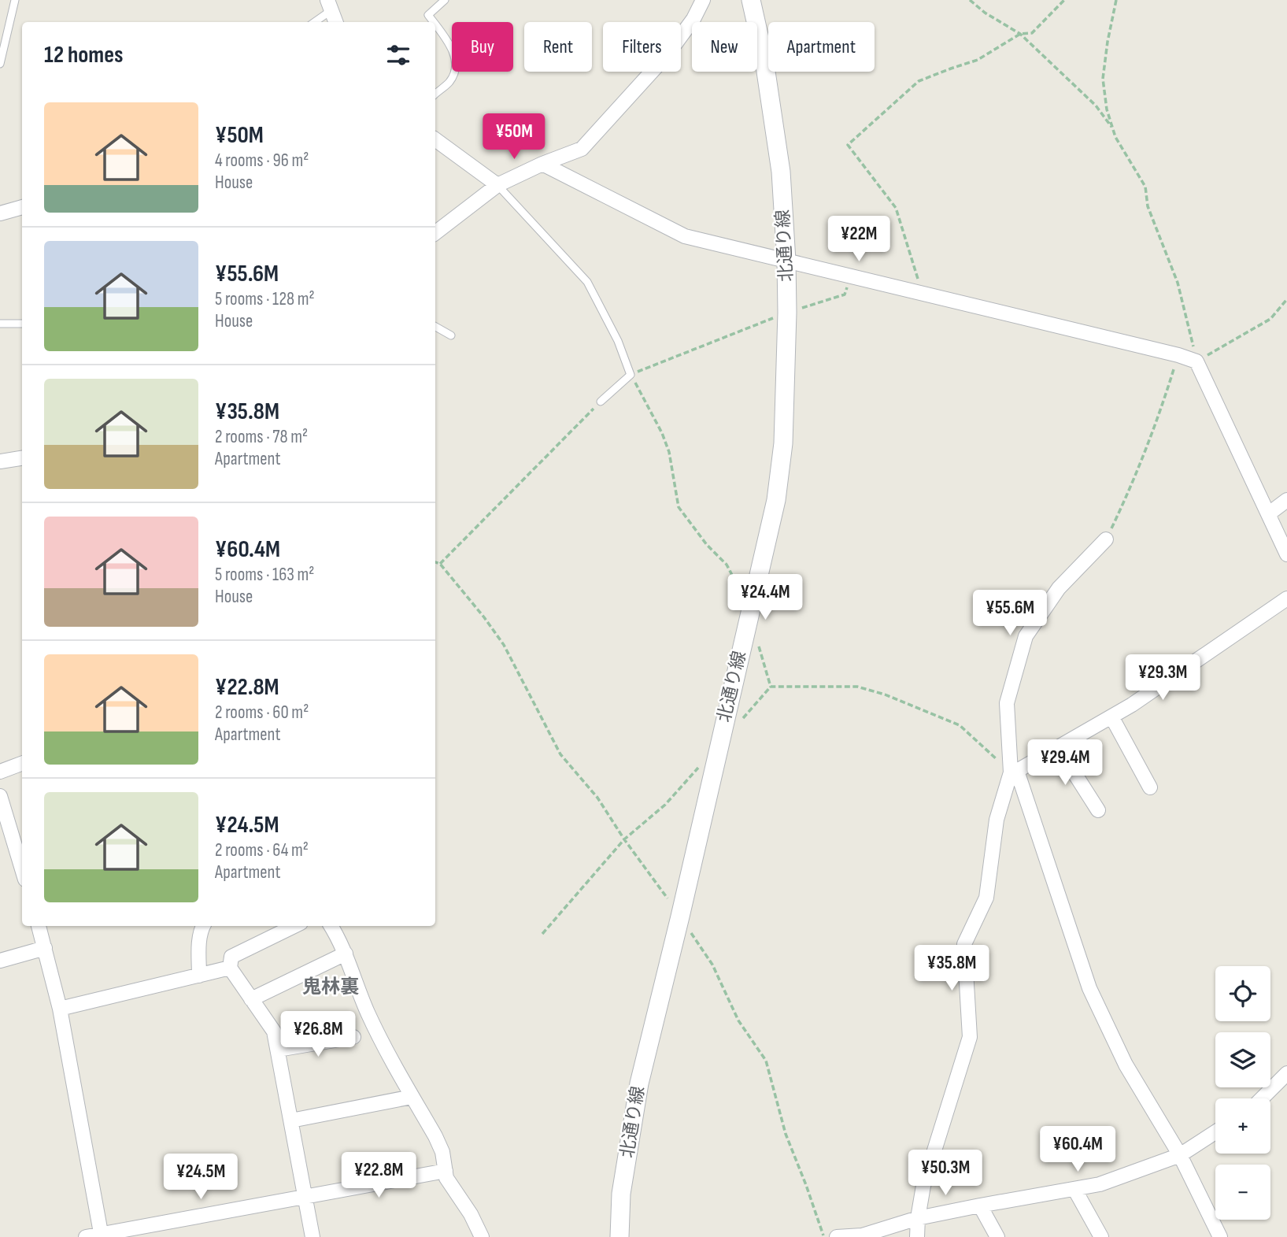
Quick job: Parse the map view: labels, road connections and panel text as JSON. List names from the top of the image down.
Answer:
{
  "streets": {
    "street": ["北通り線"]
  },
  "districts": ["鬼林裏"],
  "page": {
    "chip": [
      "Buy",
      "Rent",
      "Filters",
      "New",
      "Apartment"
    ],
    "heading": "12 homes",
    "list": [
      {
        "name": "¥50M",
        "note": "4 rooms · 96 m² · House"
      },
      {
        "name": "¥55.6M",
        "note": "5 rooms · 128 m² · House"
      },
      {
        "name": "¥35.8M",
        "note": "2 rooms · 78 m² · Apartment"
      },
      {
        "name": "¥60.4M",
        "note": "5 rooms · 163 m² · House"
      },
      {
        "name": "¥22.8M",
        "note": "2 rooms · 60 m² · Apartment"
      },
      {
        "name": "¥24.5M",
        "note": "2 rooms · 64 m² · Apartment"
      }
    ],
    "price": [
      "¥50M",
      "¥22M",
      "¥24.4M",
      "¥55.6M",
      "¥29.3M",
      "¥29.4M",
      "¥35.8M",
      "¥26.8M",
      "¥60.4M",
      "¥50.3M",
      "¥22.8M",
      "¥24.5M"
    ],
    "map_buttons": ["+", "−"]
  }
}
